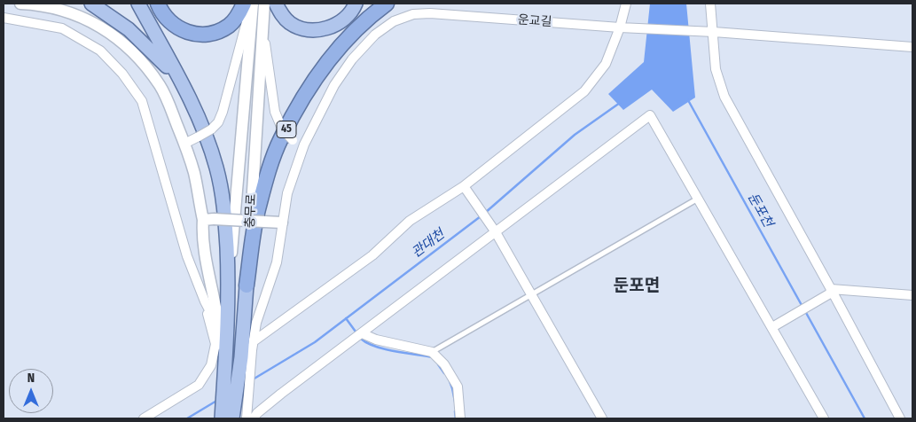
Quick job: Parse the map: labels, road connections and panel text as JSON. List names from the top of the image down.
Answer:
{
  "streets": {
    "highway": ["45"],
    "main road": ["충무로"],
    "street": ["운교길"]
  },
  "crossings": [
    ["운교길", "충무로"],
    ["45", "충무로"]
  ],
  "districts": ["둔포면"],
  "water": ["둔포천", "관대천"],
  "north": "top"
}
